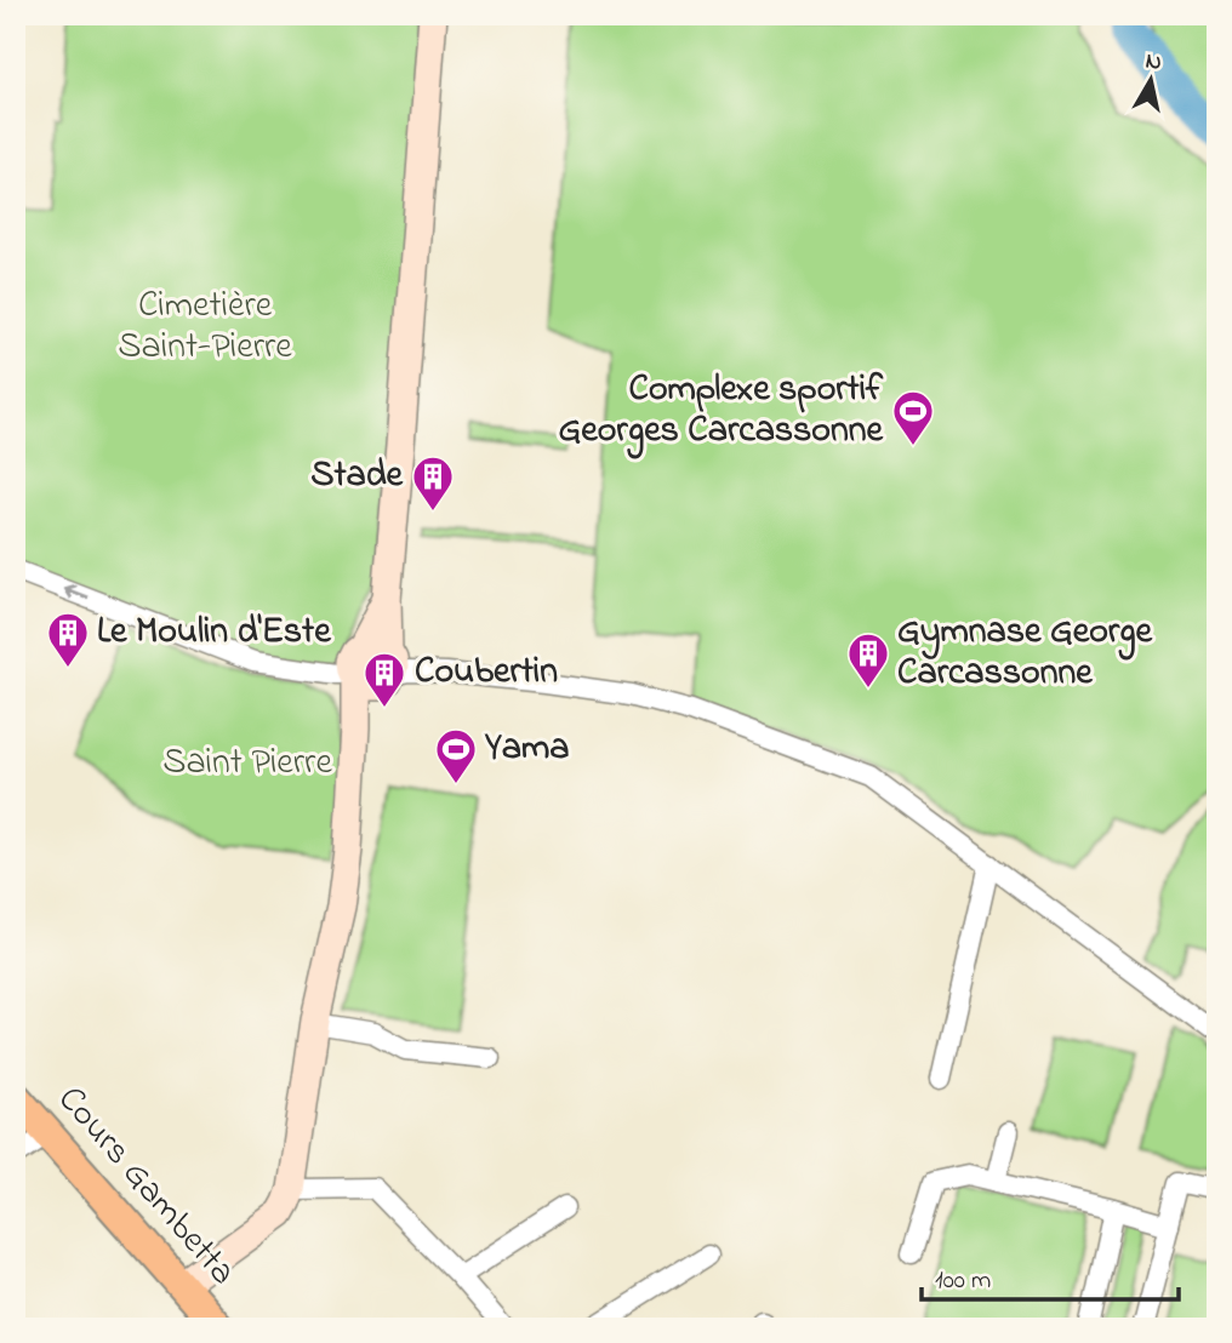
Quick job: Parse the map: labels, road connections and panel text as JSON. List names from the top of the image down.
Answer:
{
  "streets": {
    "main road": ["Cours Gambetta"]
  },
  "parks": ["Cimetière Saint-Pierre", "Saint Pierre"],
  "places": {
    "sports": ["Complexe sportif Georges Carcassonne", "Yama"],
    "building": [
      "Stade",
      "Le Moulin d'Este",
      "Gymnase George Carcassonne",
      "Coubertin"
    ]
  },
  "scale_bar": "100 m",
  "north": "top"
}
